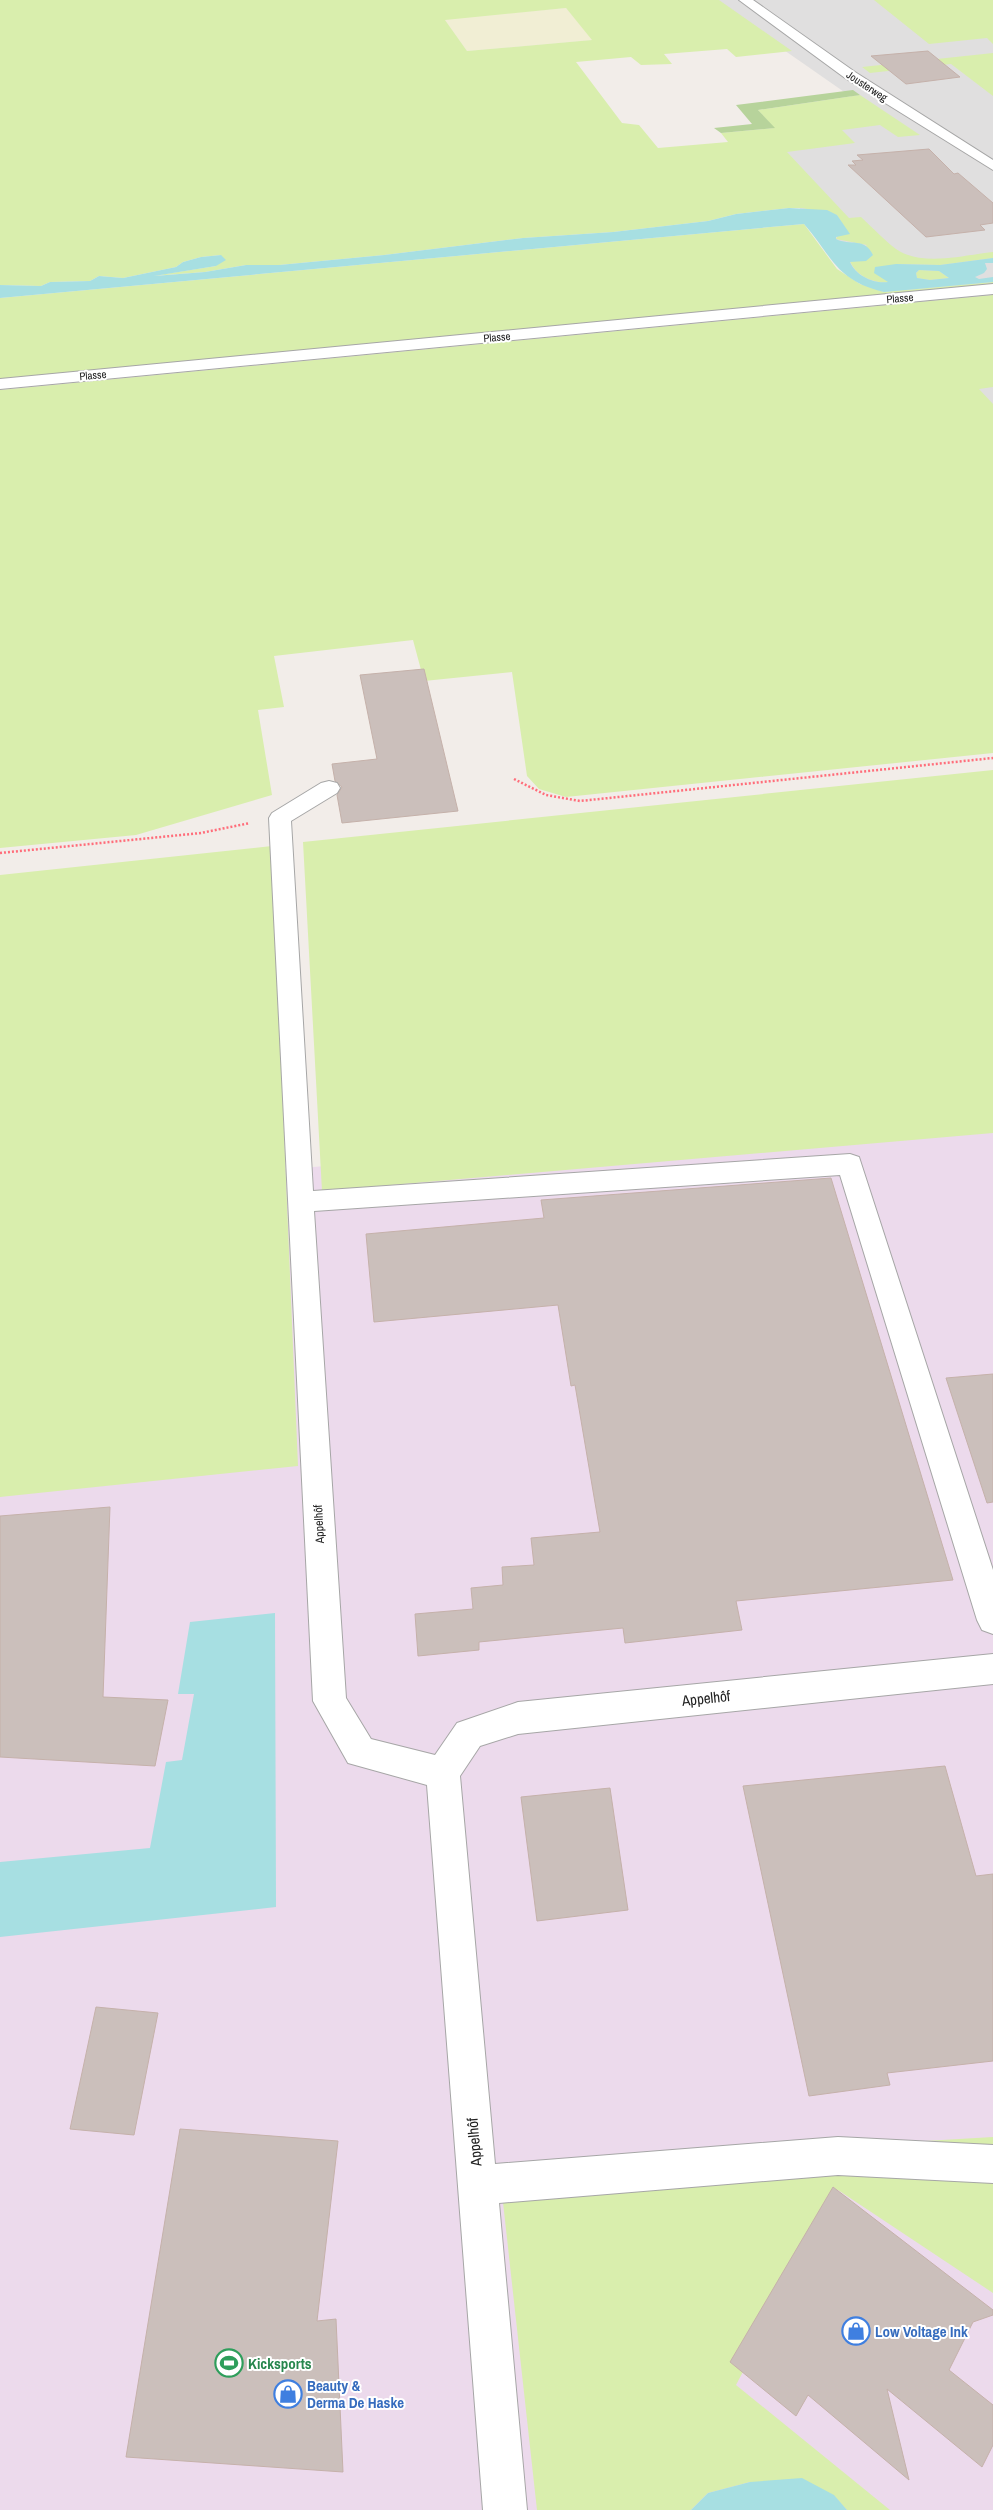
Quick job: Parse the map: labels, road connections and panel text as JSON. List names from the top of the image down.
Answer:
{
  "streets": {
    "street": ["Jousterweg", "Plasse", "Appelhôf"]
  },
  "places": {
    "shop": ["Low Voltage Ink", "Beauty & Derma De Haske"],
    "sports": ["Kicksports"]
  }
}
